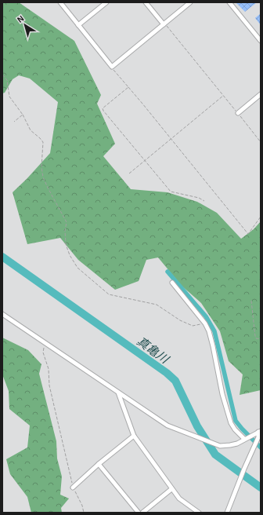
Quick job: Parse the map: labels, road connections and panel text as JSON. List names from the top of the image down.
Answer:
{
  "water": ["真亀川"],
  "north": "top left"
}
